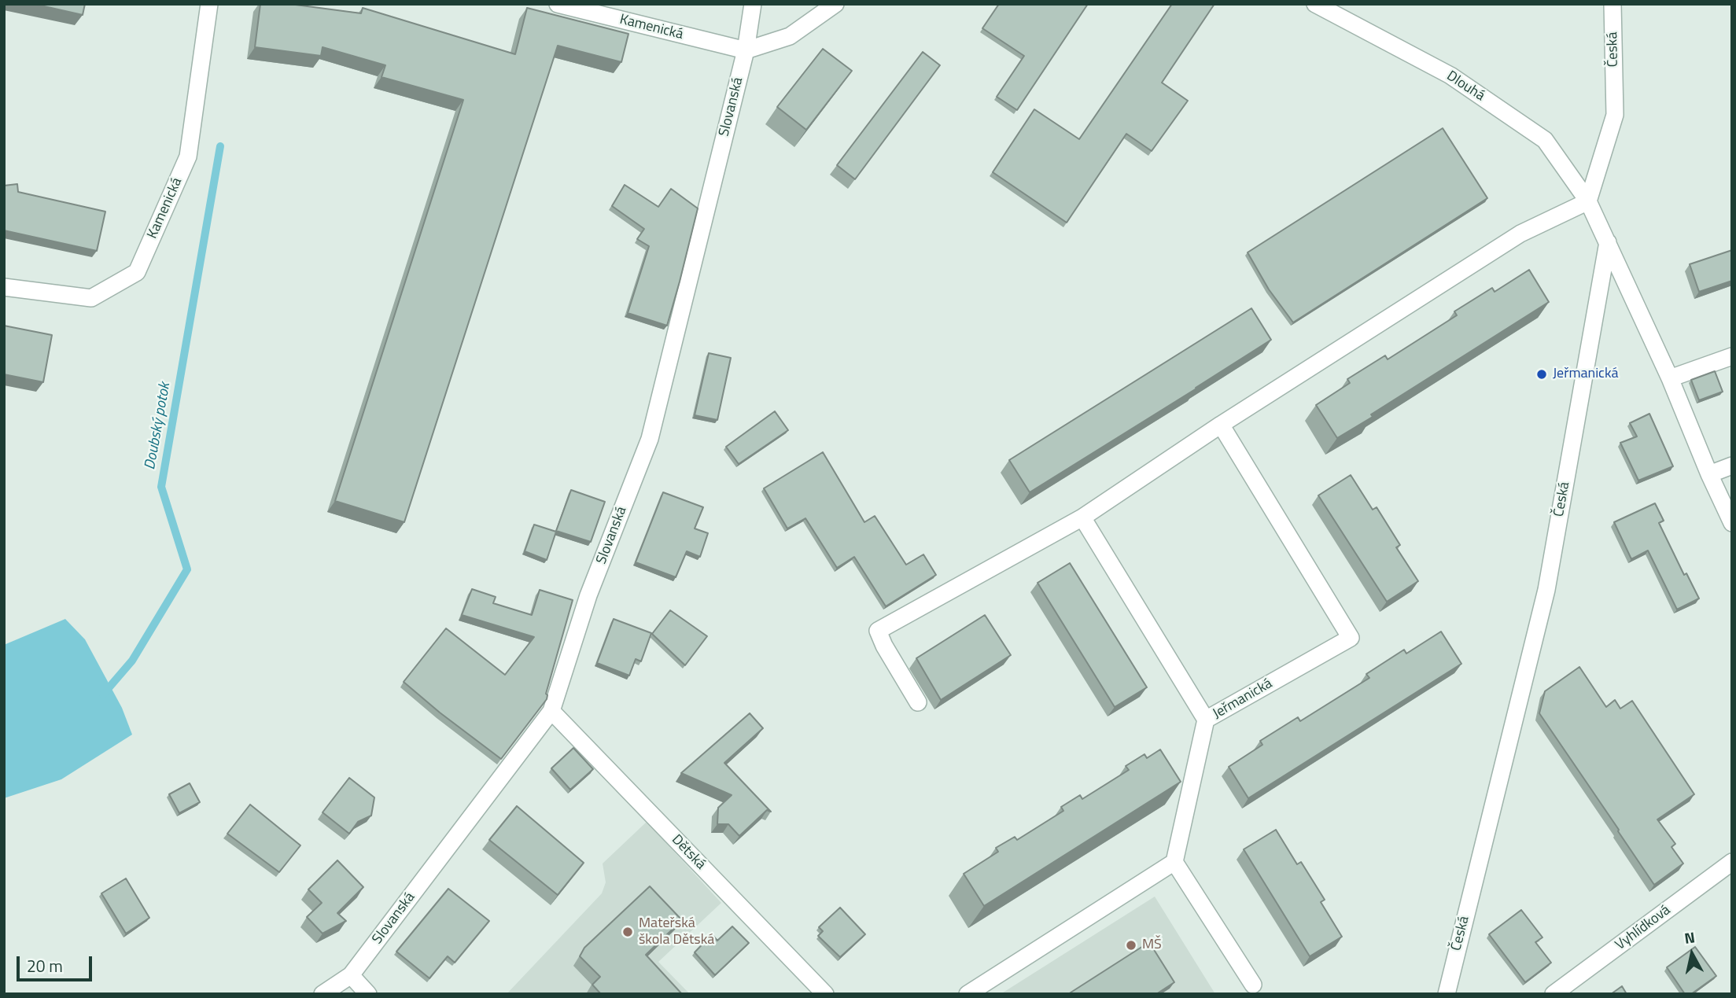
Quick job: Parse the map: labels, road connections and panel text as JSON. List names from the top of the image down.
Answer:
{
  "streets": {
    "street": [
      "Kamenická",
      "Česká",
      "Dlouhá",
      "Slovanská",
      "Jeřmanická",
      "Dětská",
      "Vyhlídková"
    ]
  },
  "crossings": [
    ["Kamenická", "Slovanská"],
    ["Česká", "Dlouhá"],
    ["Slovanská", "Dětská"]
  ],
  "water": ["Doubský potok"],
  "places": ["Jeřmanická", "Mateřská škola Dětská", "MŠ"],
  "scale_bar": "20 m",
  "north": "top"
}
